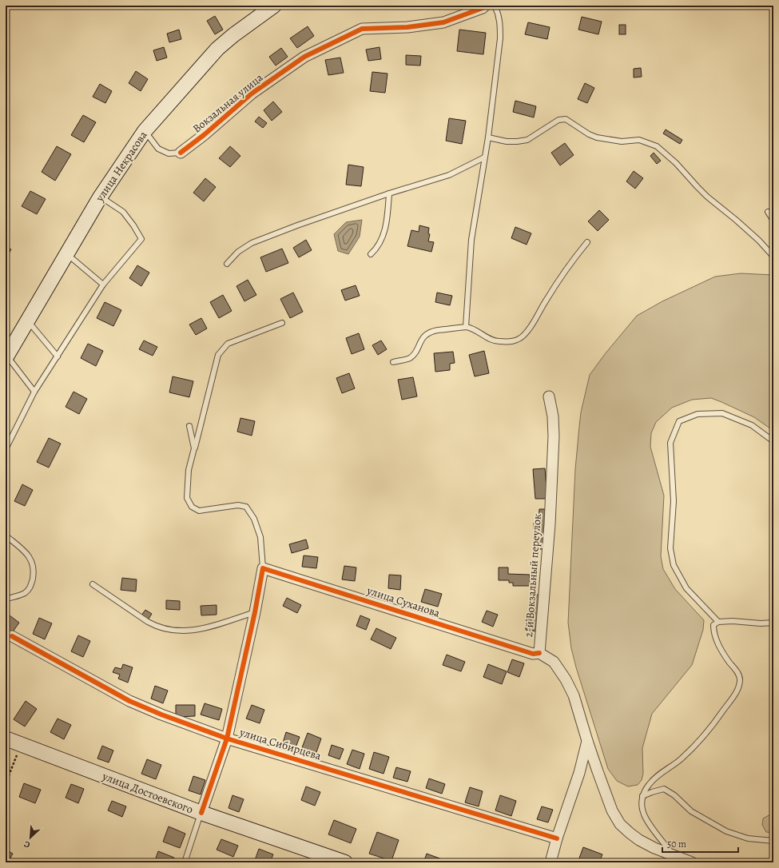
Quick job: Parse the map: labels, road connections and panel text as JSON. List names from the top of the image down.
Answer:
{
  "streets": {
    "main road": ["улица Некрасова", "улица Достоевского"],
    "street": [
      "Вокзальная улица",
      "2-й Вокзальный переулок",
      "улица Суханова",
      "улица Сибирцева"
    ]
  },
  "crossings": [
    ["2-й Вокзальный переулок", "улица Суханова"]
  ],
  "scale_bar": "50 m",
  "north": "bottom left"
}
